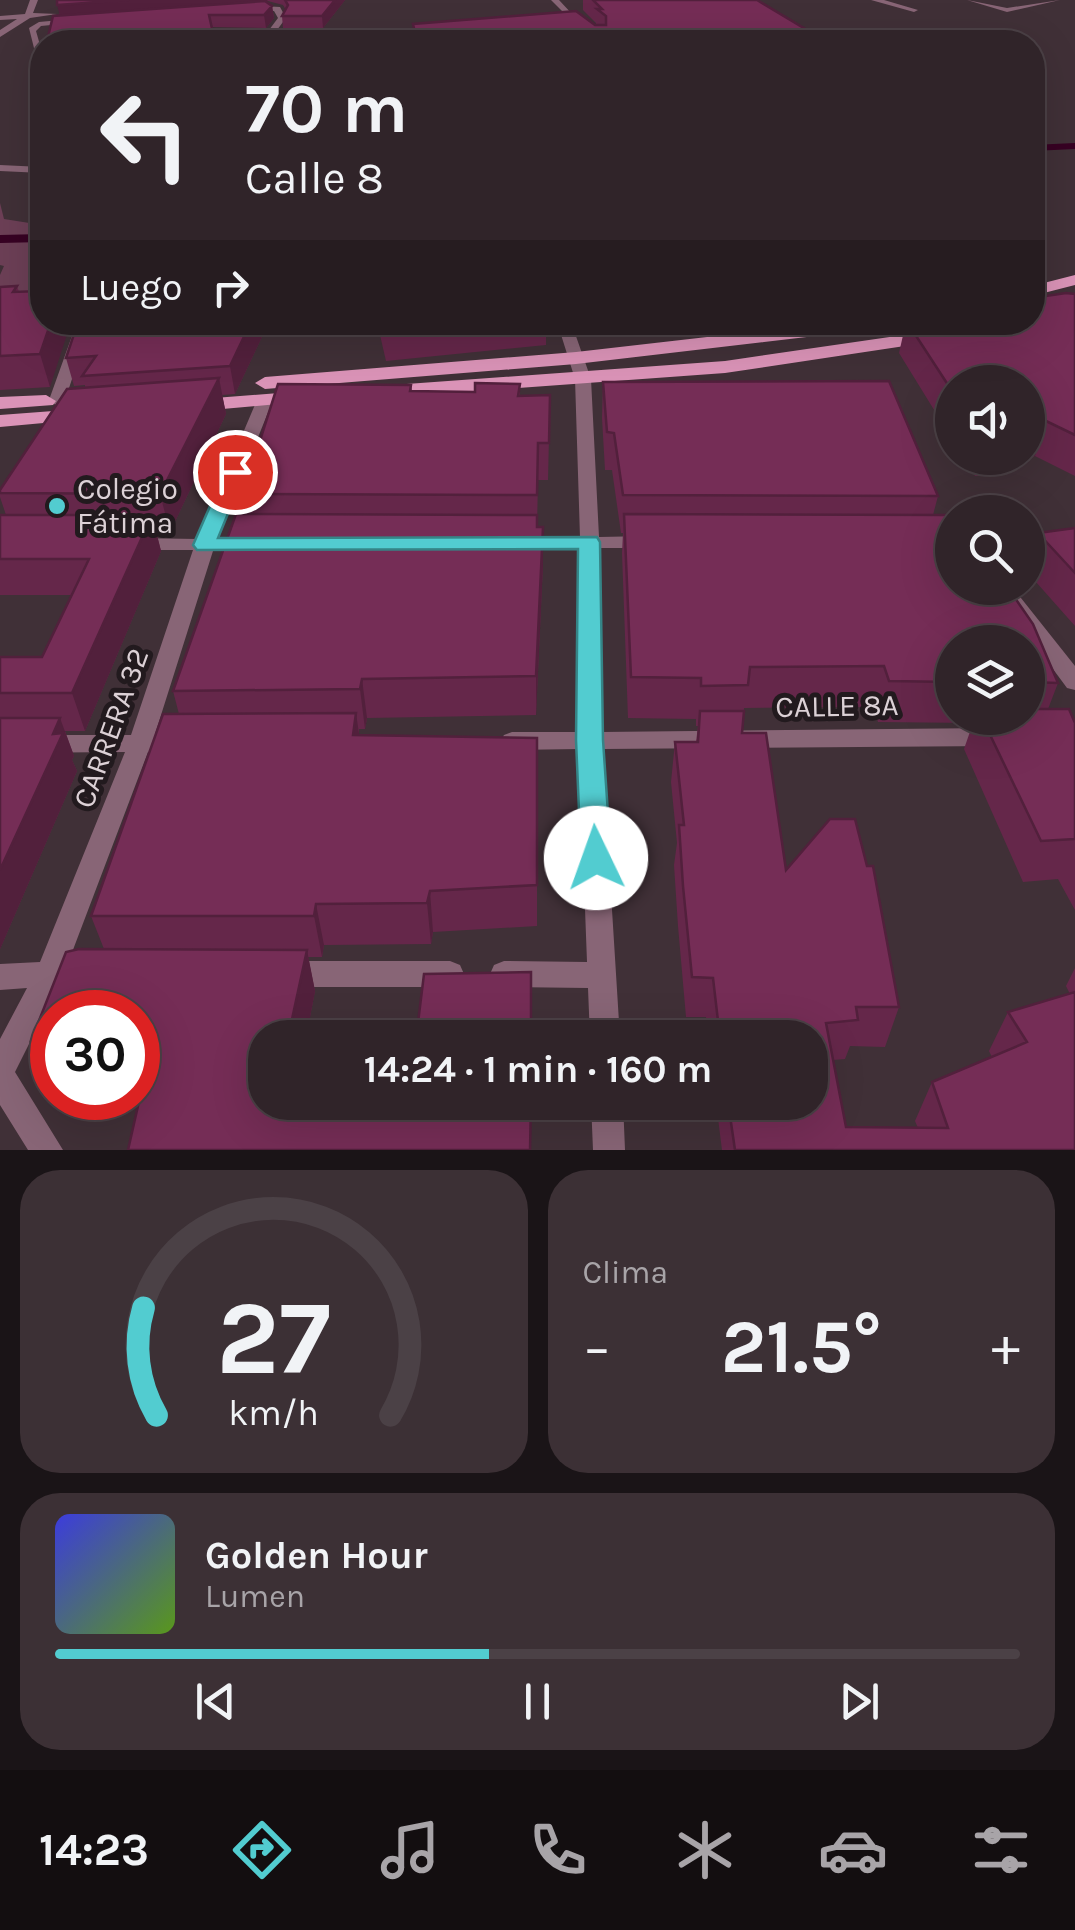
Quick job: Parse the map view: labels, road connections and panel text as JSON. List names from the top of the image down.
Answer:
{
  "streets": {
    "street": ["CALLE 8A", "CARRERA 32"]
  },
  "places": ["Colegio Fátima"],
  "page": {
    "turn": ["70 m", "Calle 8"],
    "then": "Luego",
    "limit": "30",
    "trip": "14:24 · 1 min · 160 m",
    "tile": "Clima",
    "heat": ["−", "21.5°", "+"],
    "song": ["Golden Hour", "Lumen"],
    "tabs": "14:23",
    "gauge": ["27", "km/h"]
  }
}
